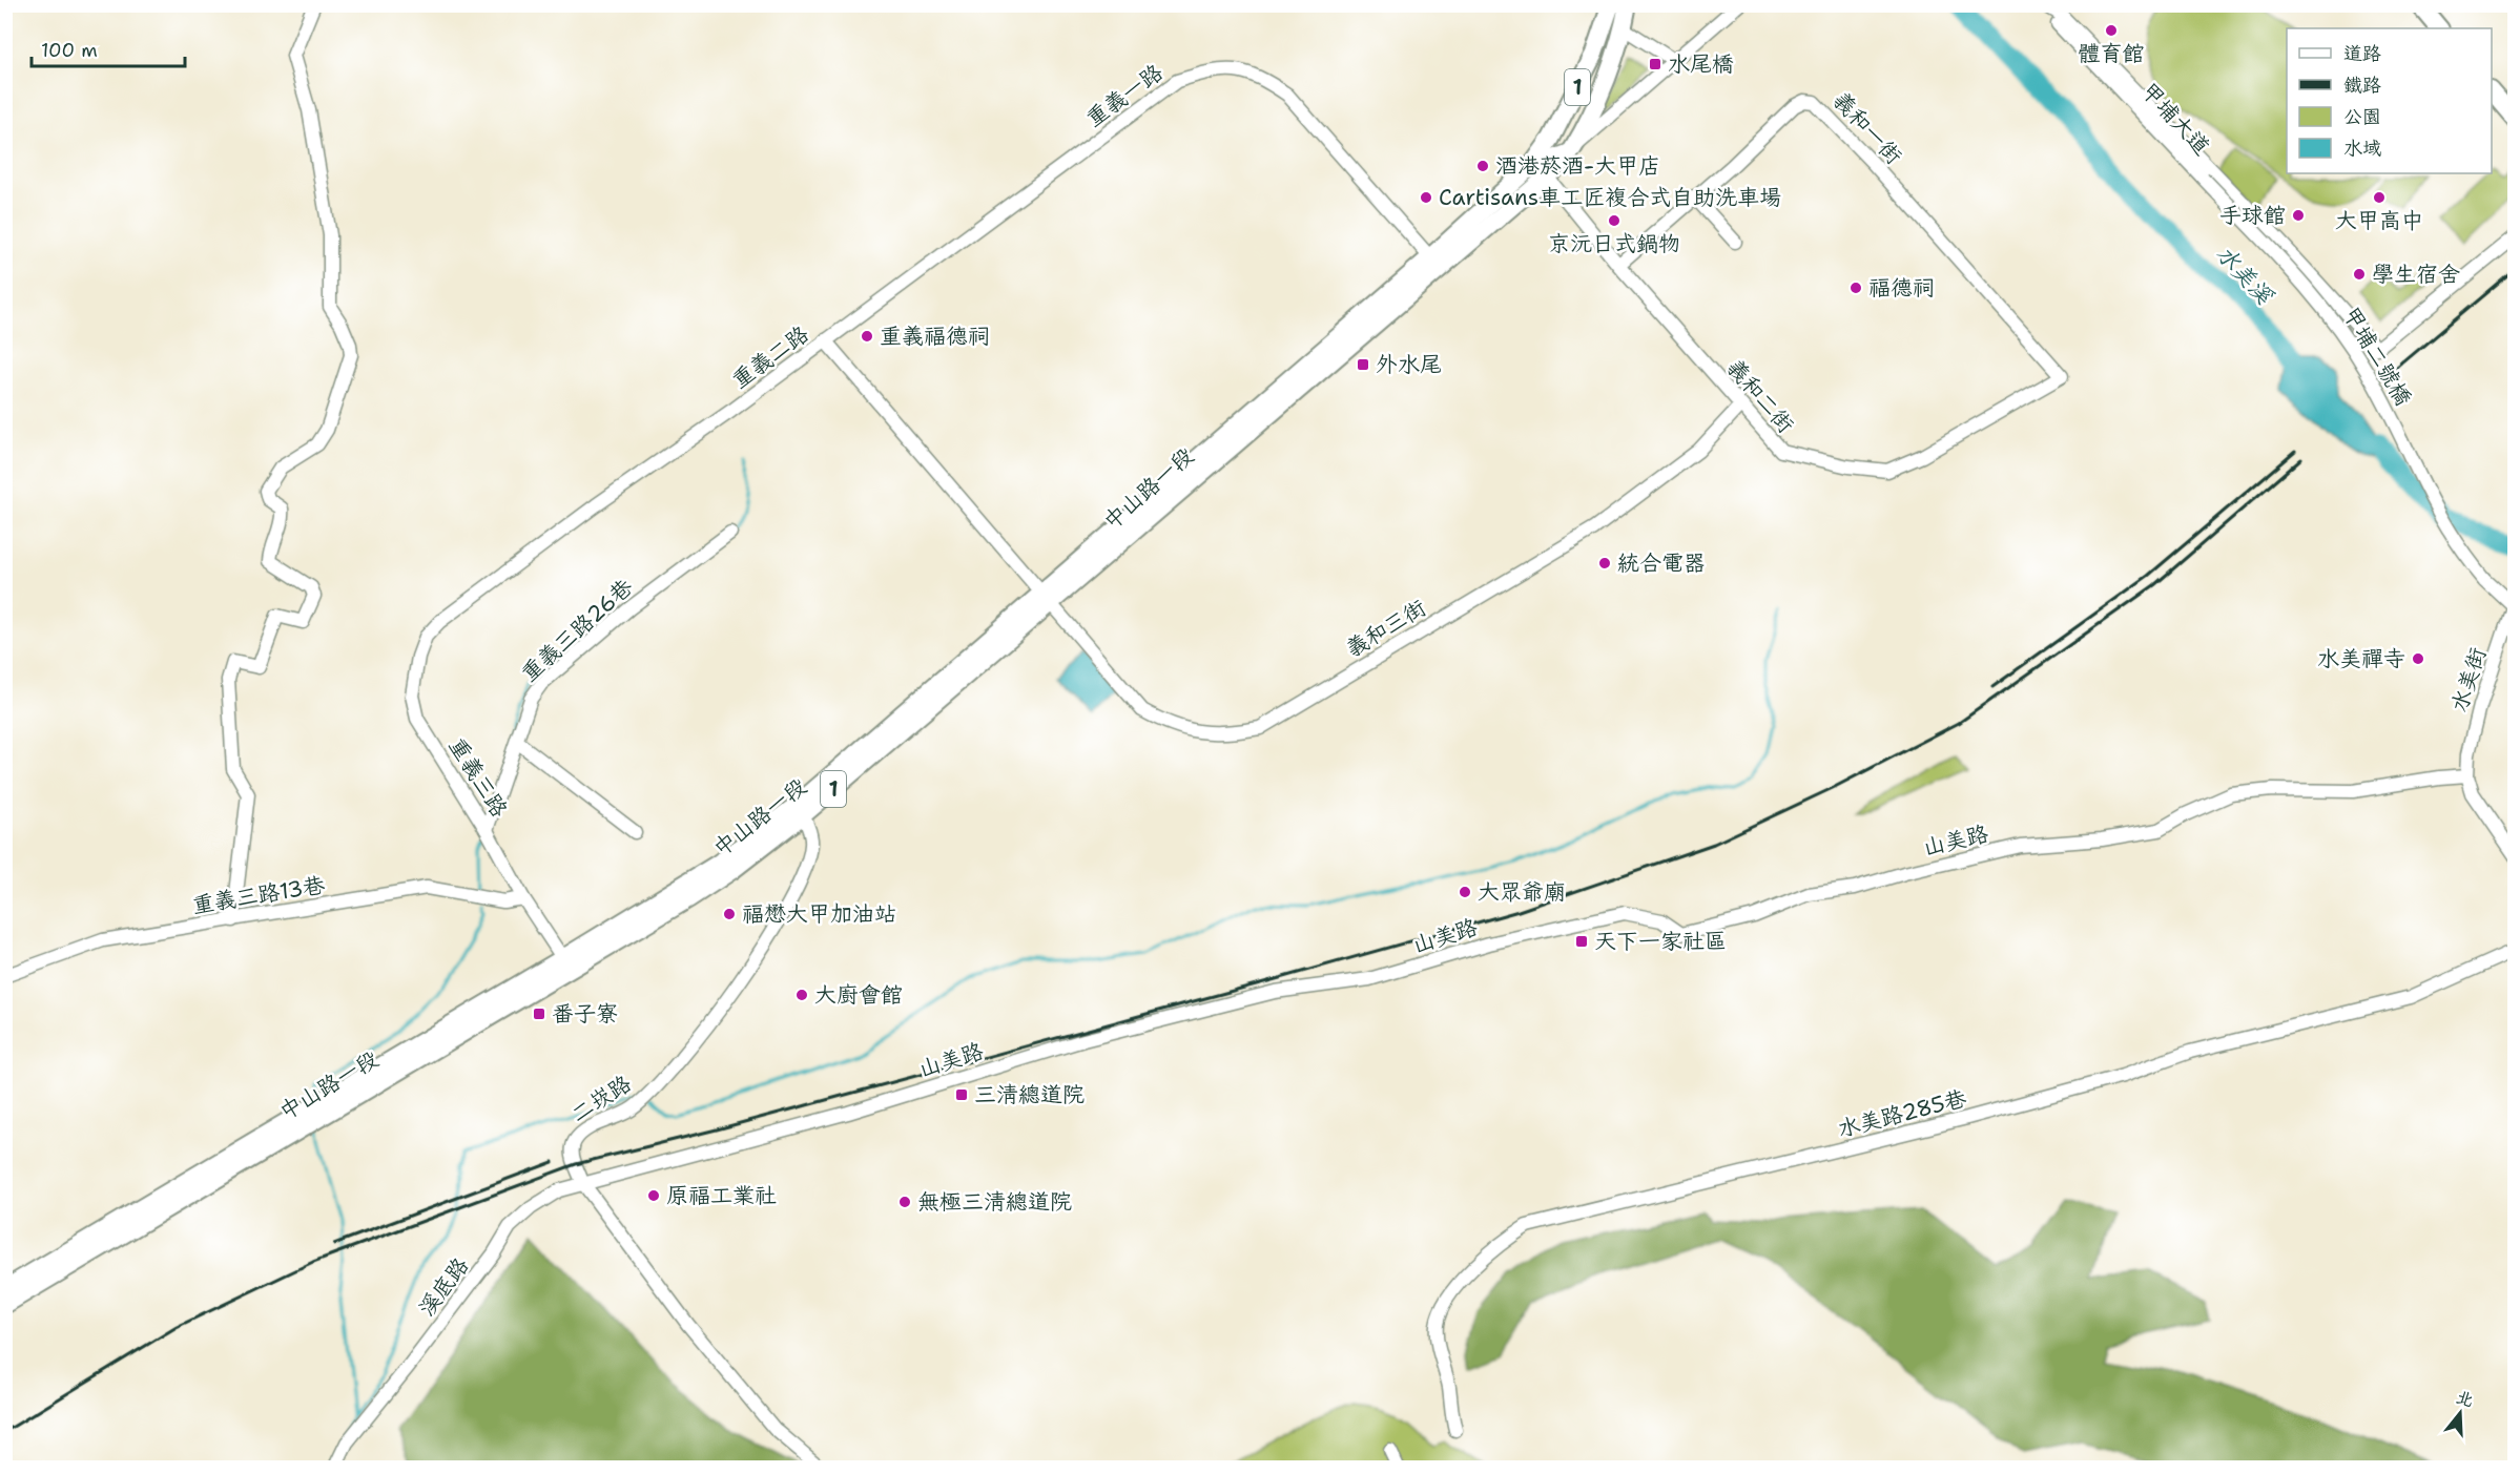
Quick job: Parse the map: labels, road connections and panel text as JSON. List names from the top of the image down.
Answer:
{
  "streets": {
    "main road": ["1", "中山路一段"],
    "street": [
      "重義一路",
      "甲埔大道",
      "義和一街",
      "甲埔二號橋",
      "重義二路",
      "義和二街",
      "義和三街",
      "重義三路26巷",
      "水美街",
      "重義三路",
      "山美路",
      "重義三路13巷",
      "二崁路",
      "水美路285巷",
      "溪底路"
    ]
  },
  "crossings": [
    ["1", "義和二街"],
    ["1", "中山路一段"],
    ["重義一路", "重義二路"],
    ["重義一路", "中山路一段"],
    ["甲埔大道", "甲埔二號橋"],
    ["義和一街", "義和二街"],
    ["甲埔二號橋", "水美街"],
    ["重義二路", "中山路一段"],
    ["重義二路", "義和三街"],
    ["重義二路", "重義三路"],
    ["義和二街", "中山路一段"],
    ["義和二街", "義和三街"],
    ["中山路一段", "義和三街"],
    ["中山路一段", "重義三路"],
    ["中山路一段", "二崁路"],
    ["重義三路26巷", "重義三路"],
    ["水美街", "山美路"],
    ["重義三路", "重義三路13巷"],
    ["山美路", "二崁路"],
    ["山美路", "溪底路"],
    ["二崁路", "溪底路"]
  ],
  "water": ["水美溪"],
  "places": {
    "other": [
      "體育館",
      "酒港菸酒-大甲店",
      "Cartisans車工匠複合式自助洗車場",
      "大甲高中",
      "手球館",
      "京沅日式鍋物",
      "學生宿舍",
      "福德祠",
      "重義福德祠",
      "統合電器",
      "水美禪寺",
      "大眾爺廟",
      "福懋大甲加油站",
      "大廚會館",
      "原福工業社",
      "無極三清總道院"
    ],
    "transit": [
      "水尾橋",
      "外水尾",
      "天下一家社區",
      "番子寮",
      "三清總道院"
    ]
  },
  "legend": [
    "道路",
    "鐵路",
    "公園",
    "水域"
  ],
  "scale_bar": "100 m",
  "north": "top"
}
